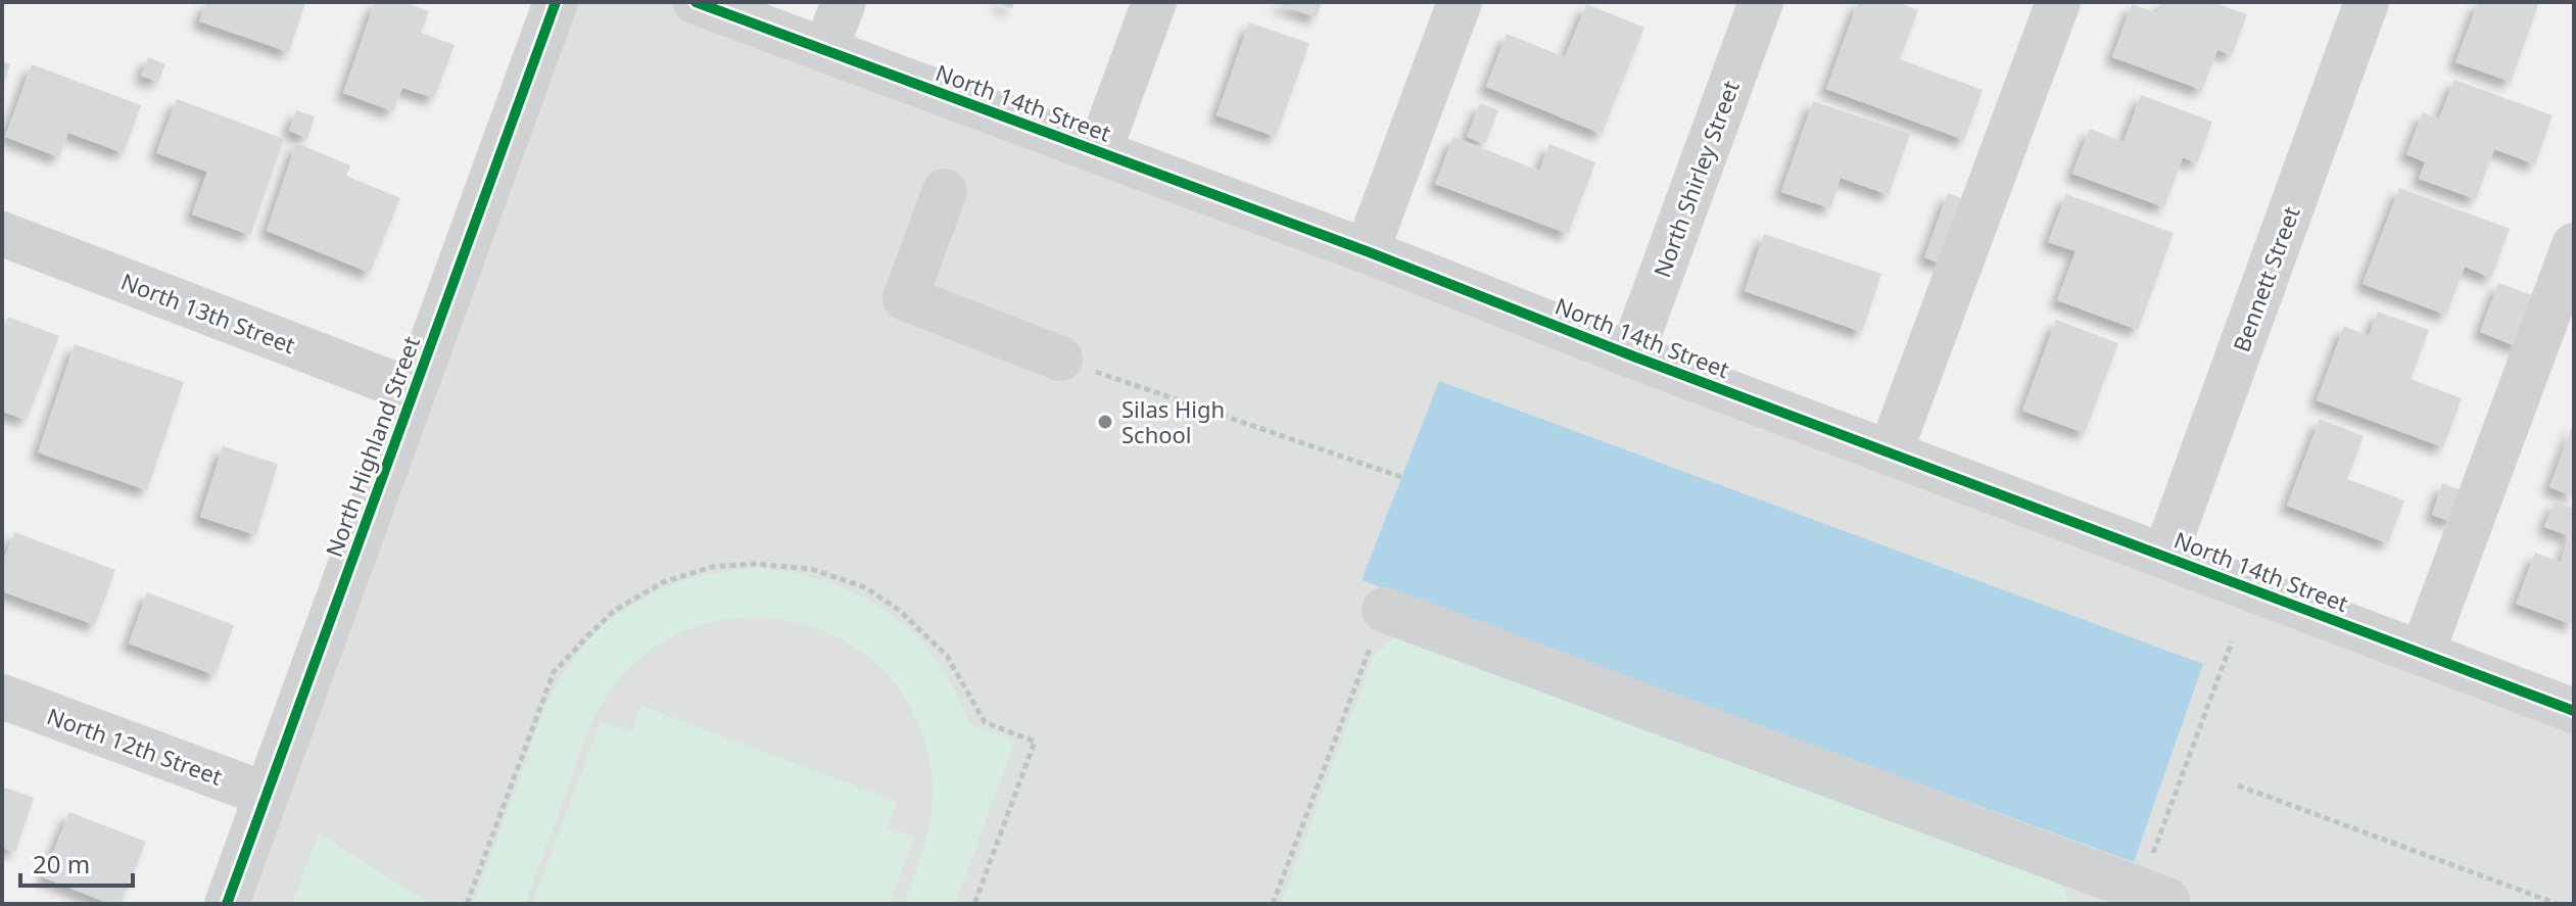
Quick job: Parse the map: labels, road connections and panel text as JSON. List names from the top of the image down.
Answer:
{
  "streets": {
    "street": [
      "North 14th Street",
      "North Shirley Street",
      "Bennett Street",
      "North 13th Street",
      "North Highland Street",
      "North 12th Street"
    ]
  },
  "crossings": [
    ["North 14th Street", "North Shirley Street"],
    ["North 14th Street", "Bennett Street"],
    ["North 13th Street", "North Highland Street"],
    ["North Highland Street", "North 12th Street"]
  ],
  "places": ["Silas High School"],
  "scale_bar": "20 m"
}
